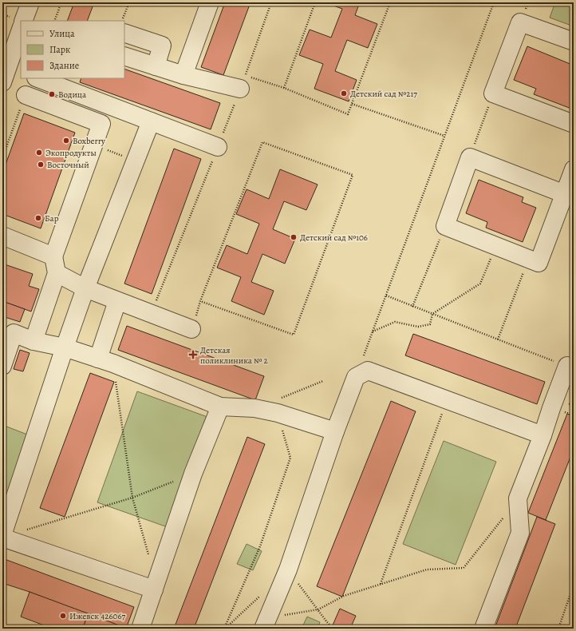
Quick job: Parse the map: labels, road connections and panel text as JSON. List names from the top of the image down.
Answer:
{
  "places": {
    "other": [
      "Детский сад №217",
      "Водица",
      "Boxberry",
      "Экопродукты",
      "Восточный",
      "Бар",
      "Детский сад №106",
      "Ижевск 426067"
    ],
    "health": ["Детская поликлиника № 2"]
  },
  "legend": ["Улица", "Парк", "Здание"]
}
